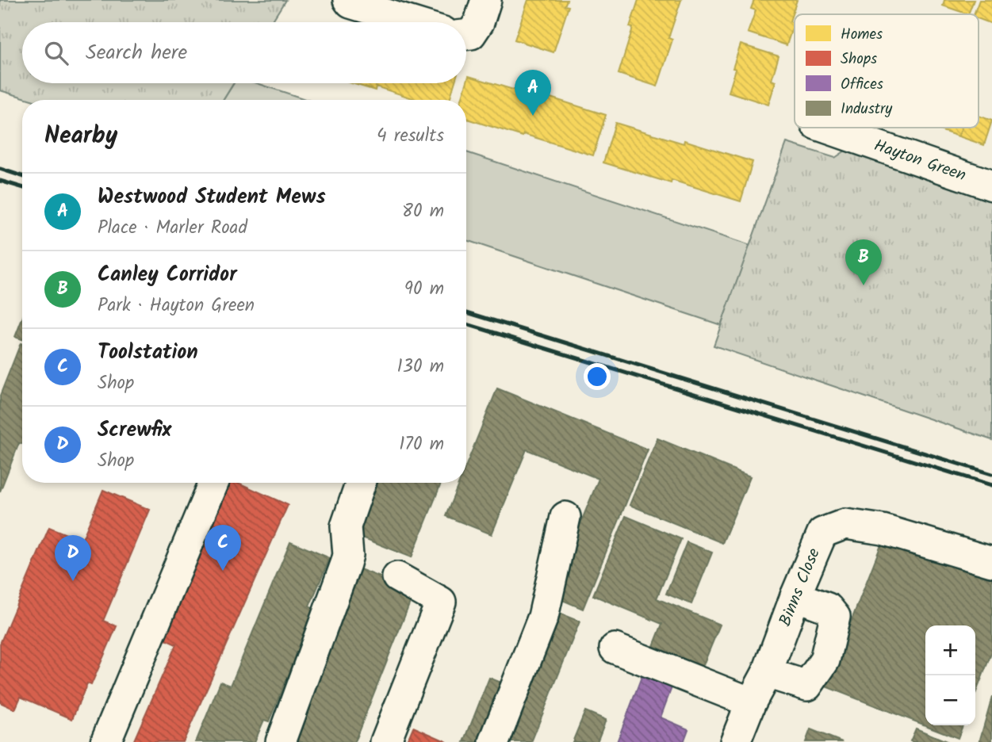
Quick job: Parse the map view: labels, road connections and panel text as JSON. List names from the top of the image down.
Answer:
{
  "streets": {
    "street": ["Hayton Green", "Binns Close"]
  },
  "legend": [
    "Homes",
    "Shops",
    "Offices",
    "Industry"
  ],
  "page": {
    "search": "Search here",
    "pins": [
      "A",
      "B",
      "C",
      "D"
    ],
    "heading": ["Nearby", "4 results"],
    "list": [
      {
        "mark": "A",
        "name": "Westwood Student Mews",
        "note": "Place · Marler Road",
        "value": "80 m"
      },
      {
        "mark": "B",
        "name": "Canley Corridor",
        "note": "Park · Hayton Green",
        "value": "90 m"
      },
      {
        "mark": "C",
        "name": "Toolstation",
        "note": "Shop",
        "value": "130 m"
      },
      {
        "mark": "D",
        "name": "Screwfix",
        "note": "Shop",
        "value": "170 m"
      }
    ],
    "map_buttons": ["+", "−"]
  }
}
